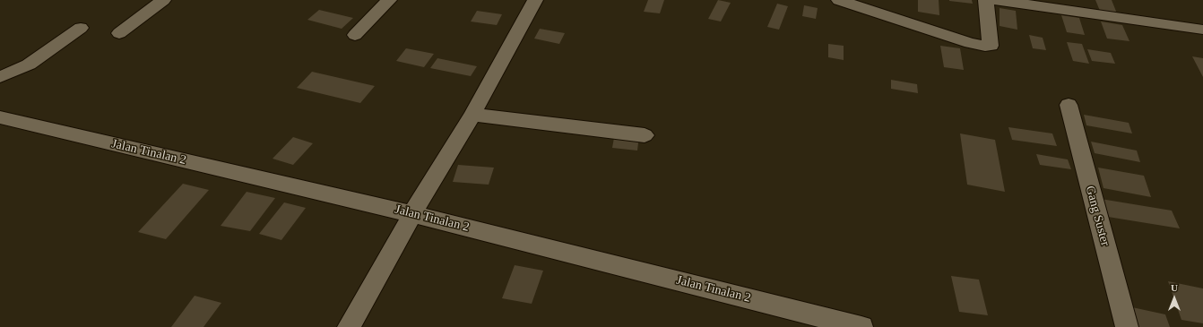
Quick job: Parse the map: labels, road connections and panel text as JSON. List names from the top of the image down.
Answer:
{
  "streets": {
    "street": ["Jalan Tinalan 2", "Gang Suster"]
  },
  "north": "top"
}
